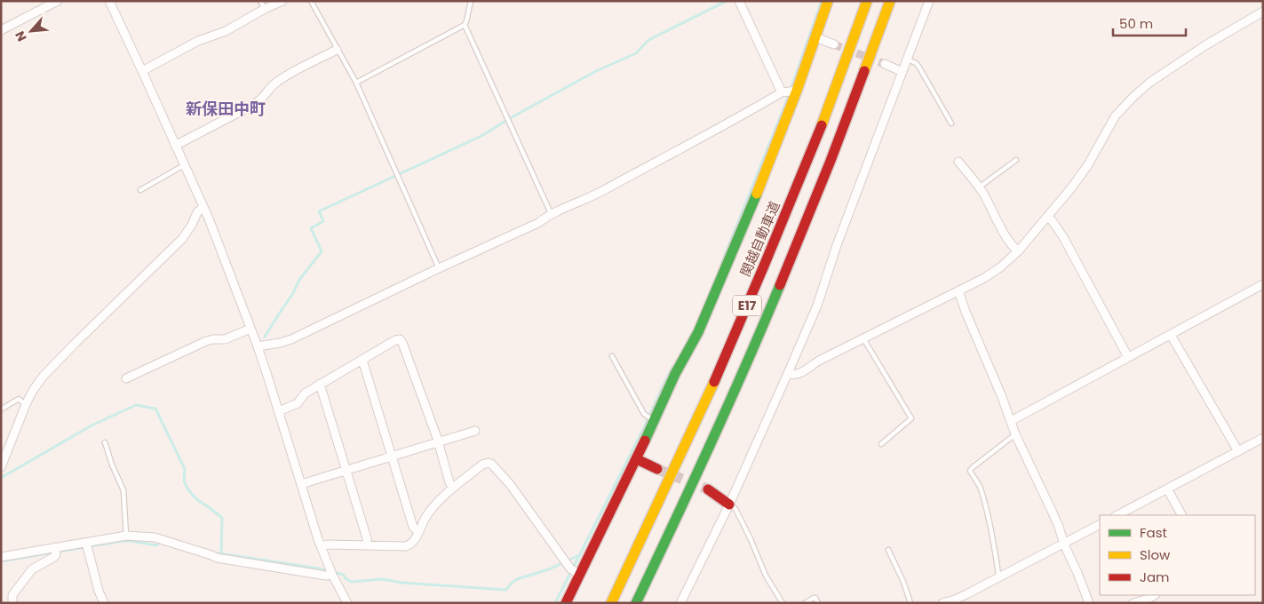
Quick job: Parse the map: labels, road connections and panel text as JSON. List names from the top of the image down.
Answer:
{
  "streets": {
    "main road": ["関越自動車道", "E17"]
  },
  "districts": ["新保田中町"],
  "legend": ["Fast", "Slow", "Jam"],
  "scale_bar": "50 m",
  "north": "bottom left"
}
